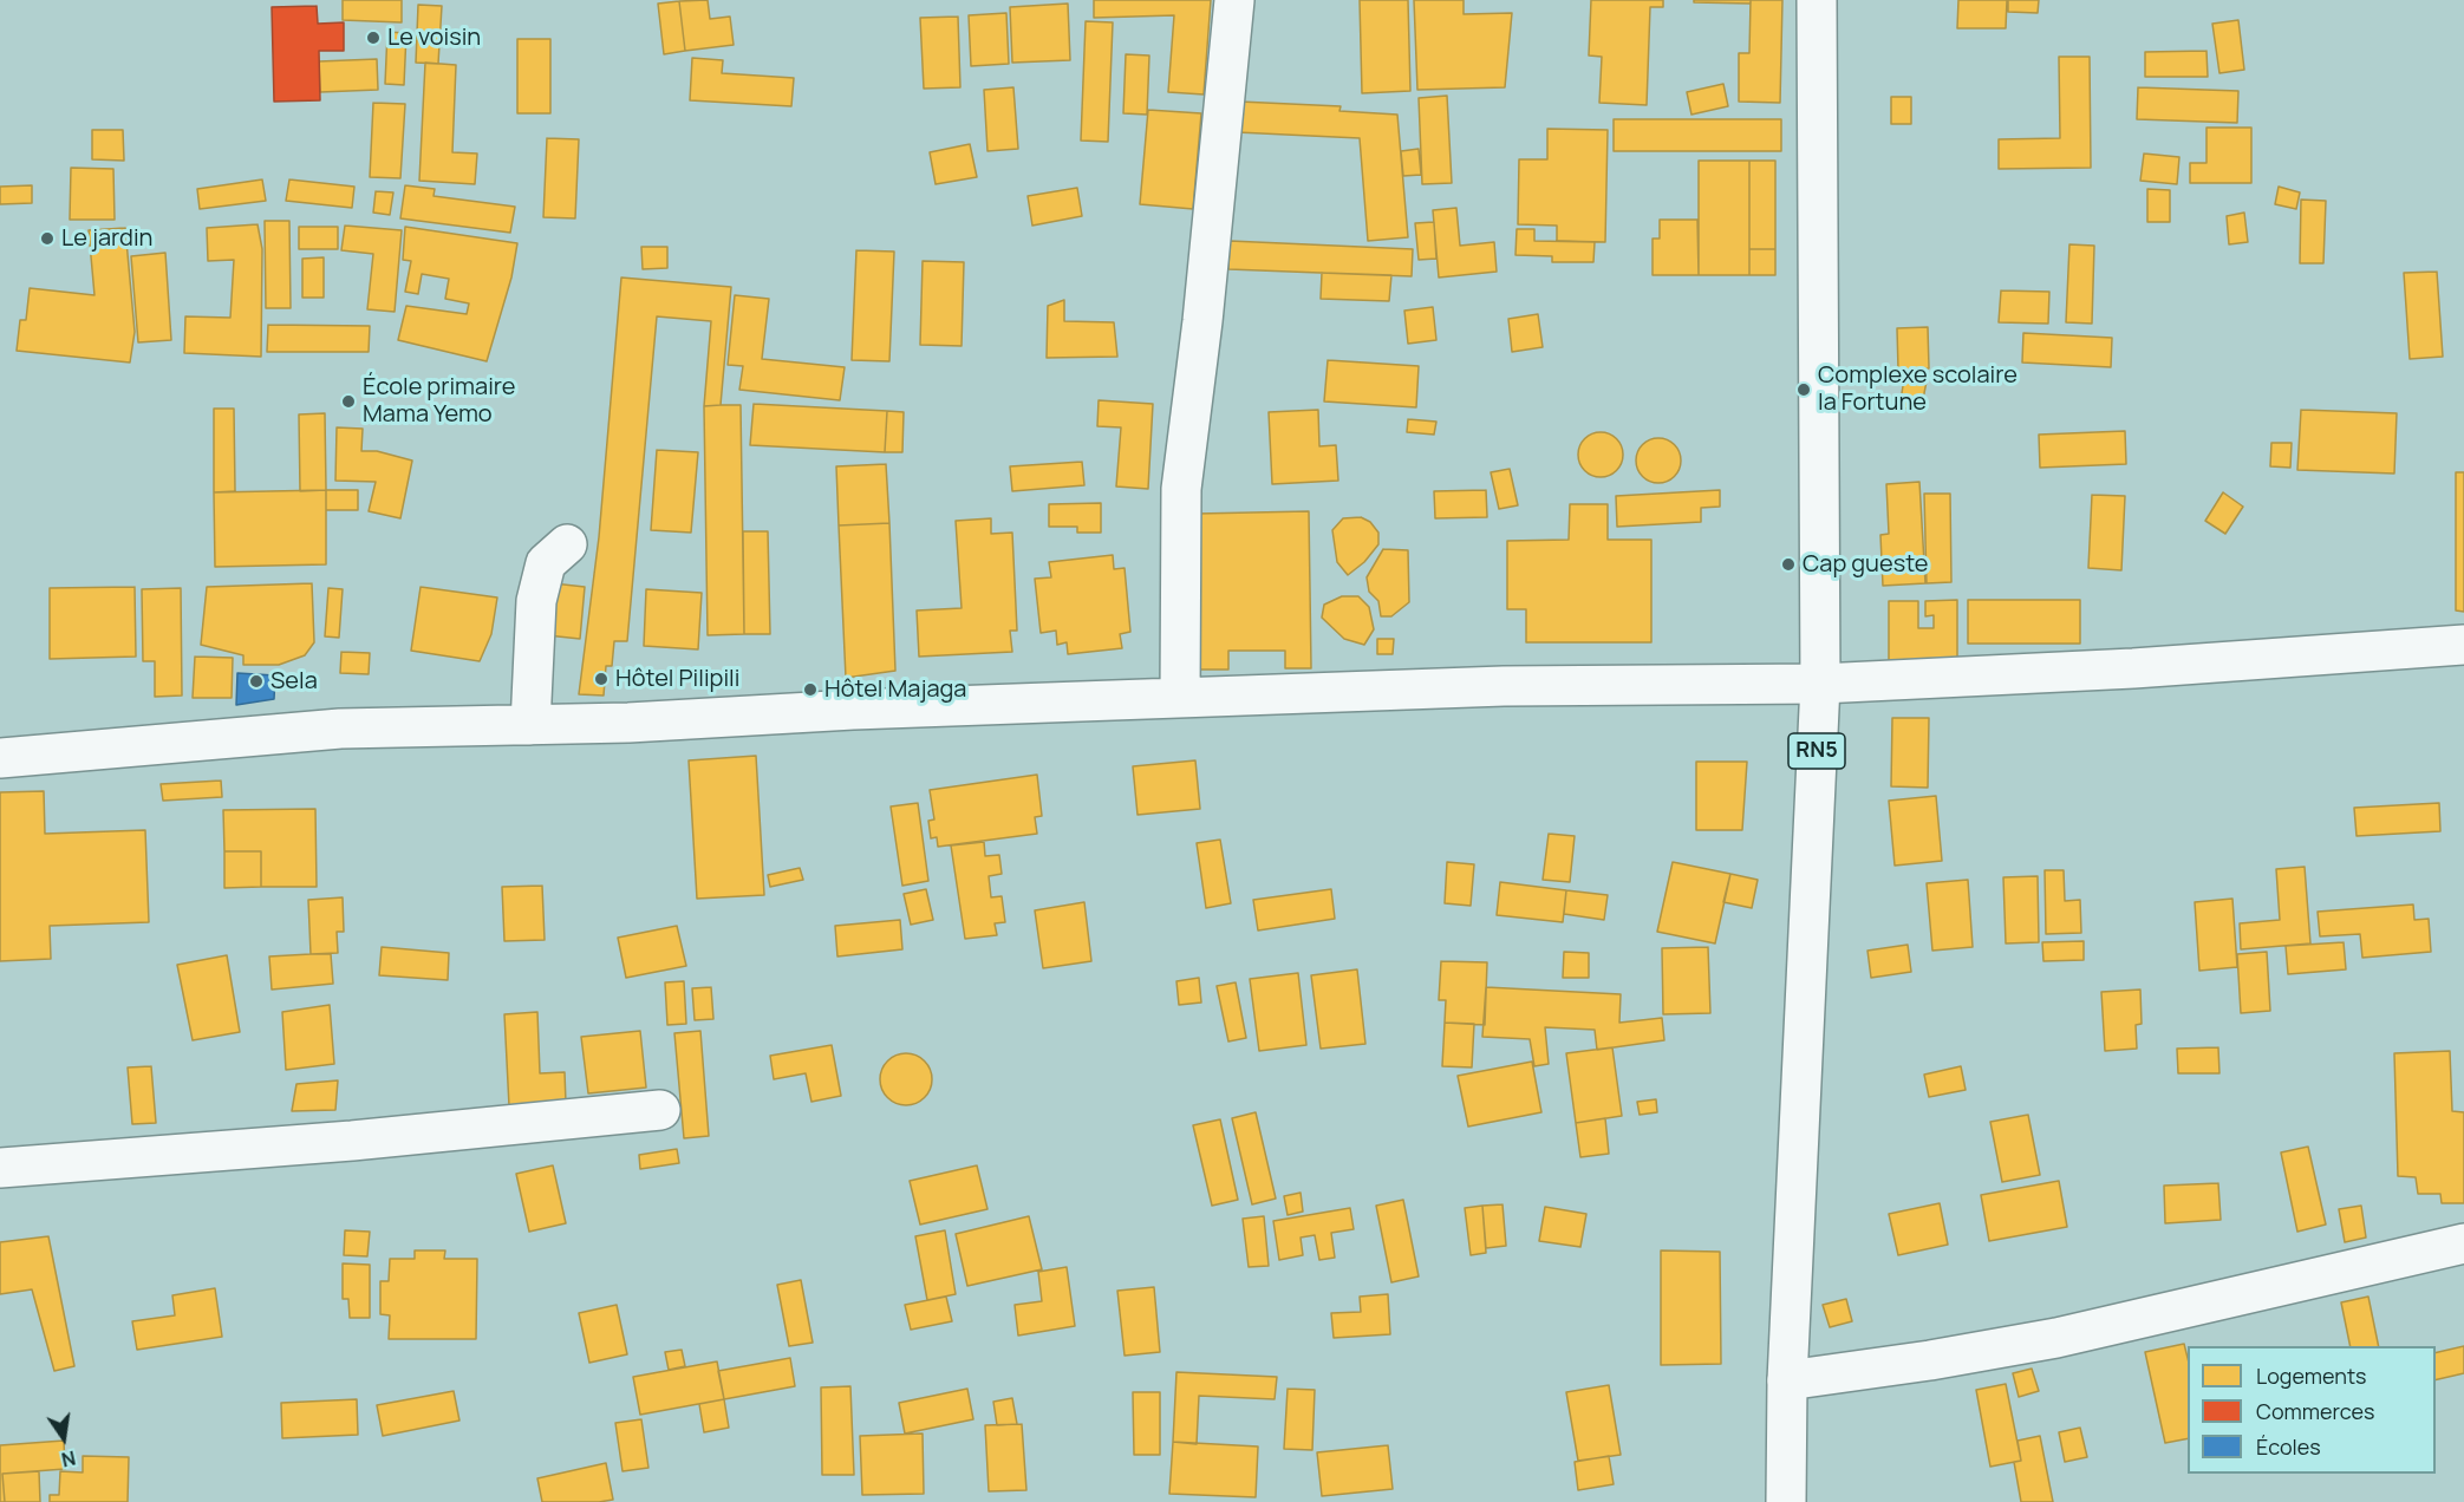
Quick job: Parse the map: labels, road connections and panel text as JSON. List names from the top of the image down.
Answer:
{
  "streets": {
    "main road": ["RN5"]
  },
  "places": [
    "Le voisin",
    "Le jardin",
    "Complexe scolaire la Fortune",
    "École primaire Mama Yemo",
    "Cap gueste",
    "Hôtel Pilipili",
    "Sela",
    "Hôtel Majaga"
  ],
  "legend": ["Logements", "Commerces", "Écoles"],
  "north": "bottom"
}
